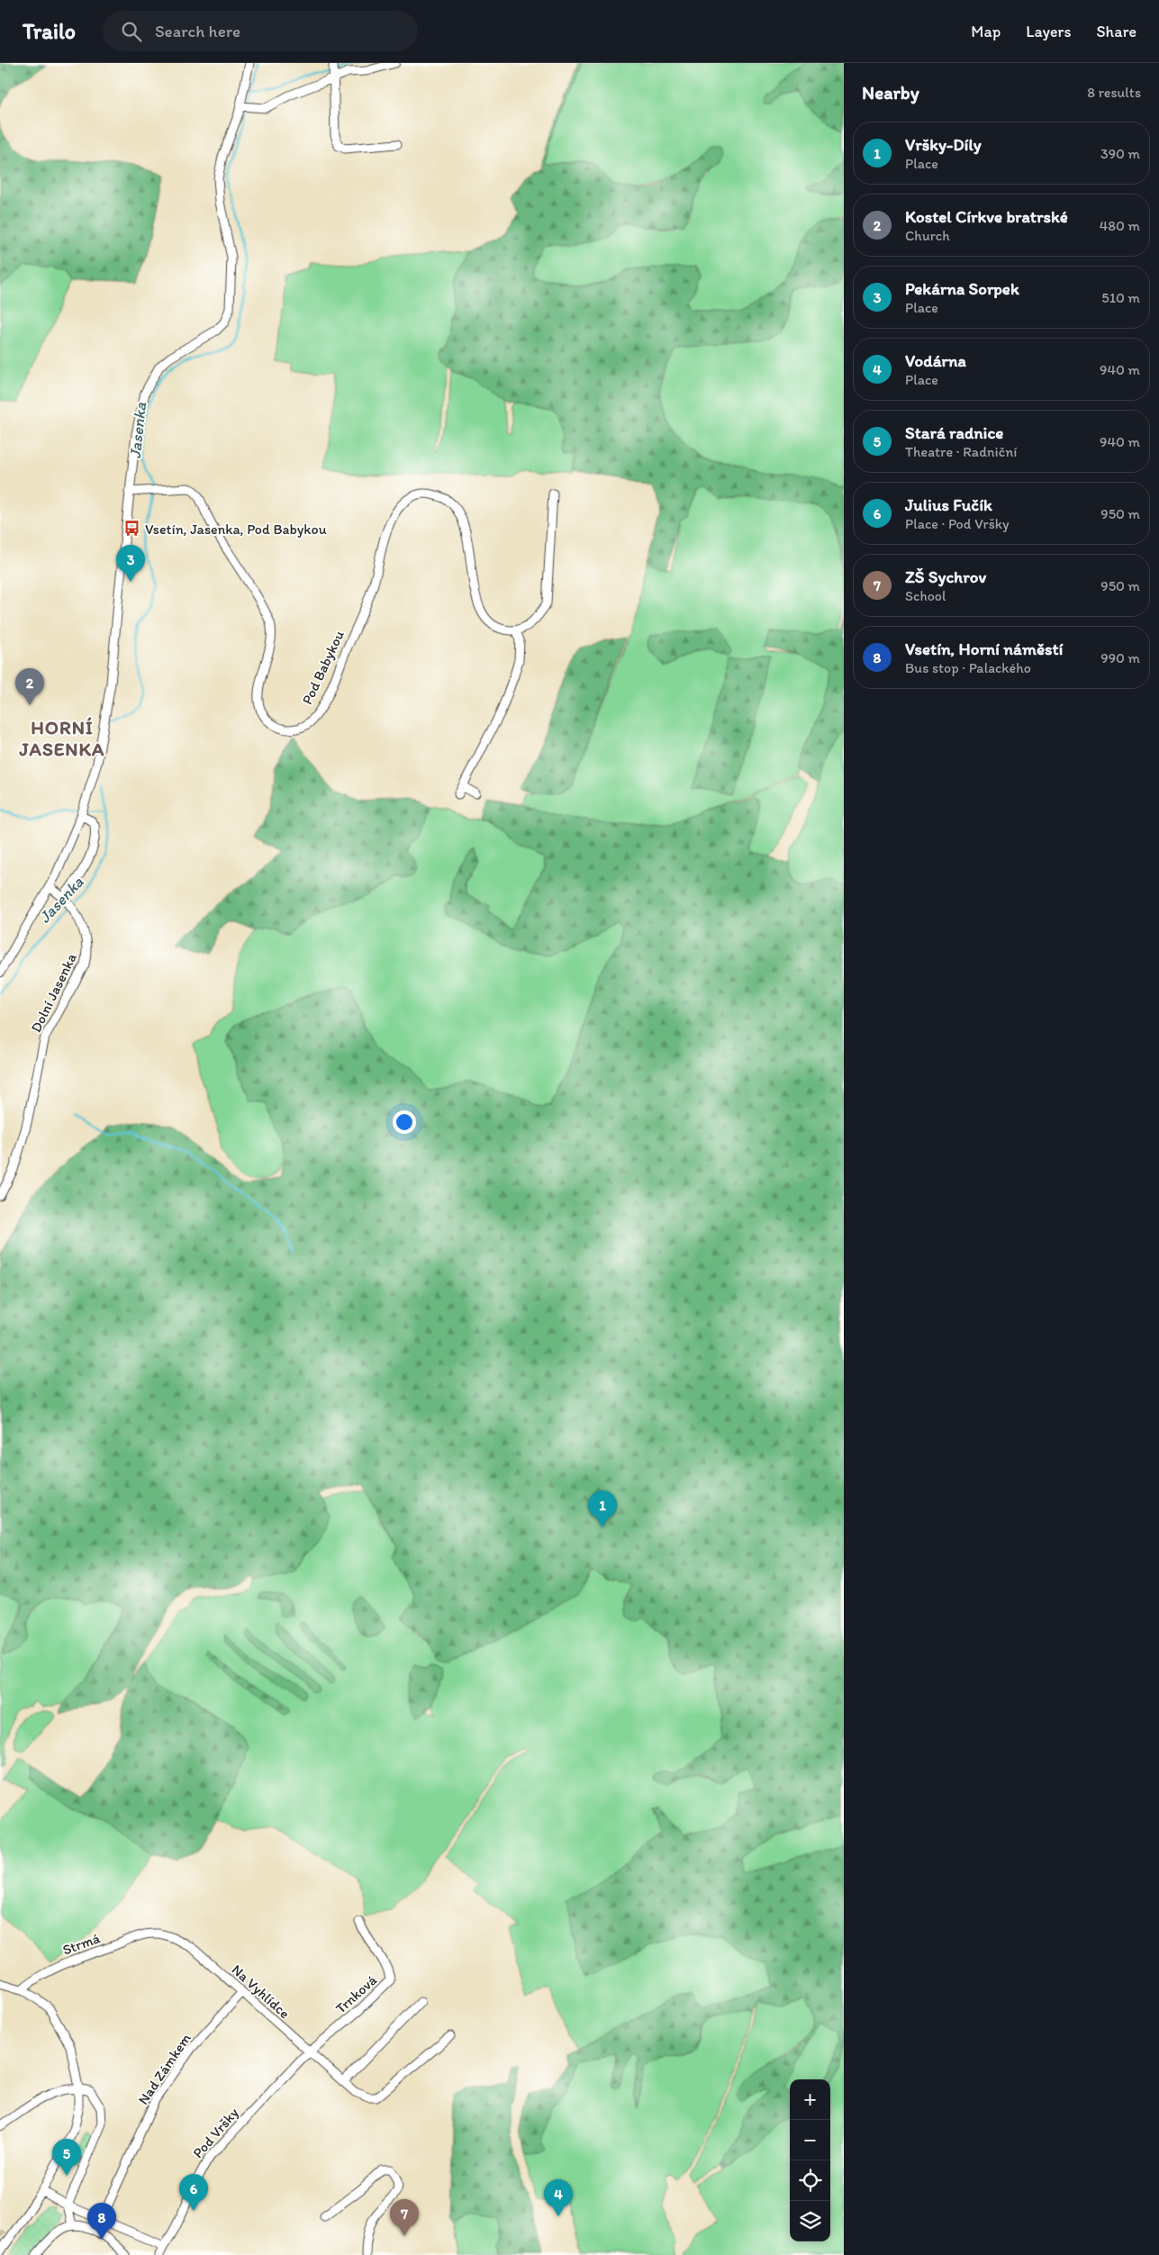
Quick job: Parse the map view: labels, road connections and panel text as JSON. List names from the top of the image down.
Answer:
{
  "streets": {
    "street": [
      "Pod Babykou",
      "Dolní Jasenka",
      "Strmá",
      "Na Vyhlídce",
      "Trnková",
      "Nad Zámkem",
      "Pod Vršky"
    ]
  },
  "crossings": [
    ["Strmá", "Na Vyhlídce"],
    ["Na Vyhlídce", "Trnková"],
    ["Na Vyhlídce", "Nad Zámkem"],
    ["Na Vyhlídce", "Pod Vršky"],
    ["Trnková", "Pod Vršky"]
  ],
  "districts": ["HORNÍ JASENKA"],
  "water": ["Jasenka"],
  "places": {
    "bus stop": ["Vsetín, Jasenka, Pod Babykou"]
  },
  "page": {
    "header": "Trailo",
    "search": "Search here",
    "nav": ["Map", "Layers", "Share"],
    "heading": ["Nearby", "8 results"],
    "list": [
      {
        "mark": "1",
        "name": "Vršky-Díly",
        "note": "Place",
        "value": "390 m"
      },
      {
        "mark": "2",
        "name": "Kostel Církve bratrské",
        "note": "Church",
        "value": "480 m"
      },
      {
        "mark": "3",
        "name": "Pekárna Sorpek",
        "note": "Place",
        "value": "510 m"
      },
      {
        "mark": "4",
        "name": "Vodárna",
        "note": "Place",
        "value": "940 m"
      },
      {
        "mark": "5",
        "name": "Stará radnice",
        "note": "Theatre · Radniční",
        "value": "940 m"
      },
      {
        "mark": "6",
        "name": "Julius Fučík",
        "note": "Place · Pod Vršky",
        "value": "950 m"
      },
      {
        "mark": "7",
        "name": "ZŠ Sychrov",
        "note": "School",
        "value": "950 m"
      },
      {
        "mark": "8",
        "name": "Vsetín, Horní náměstí",
        "note": "Bus stop · Palackého",
        "value": "990 m"
      }
    ],
    "pins": [
      "3",
      "2",
      "1",
      "5",
      "6",
      "4",
      "7",
      "8"
    ],
    "map_buttons": ["+", "−"]
  }
}
